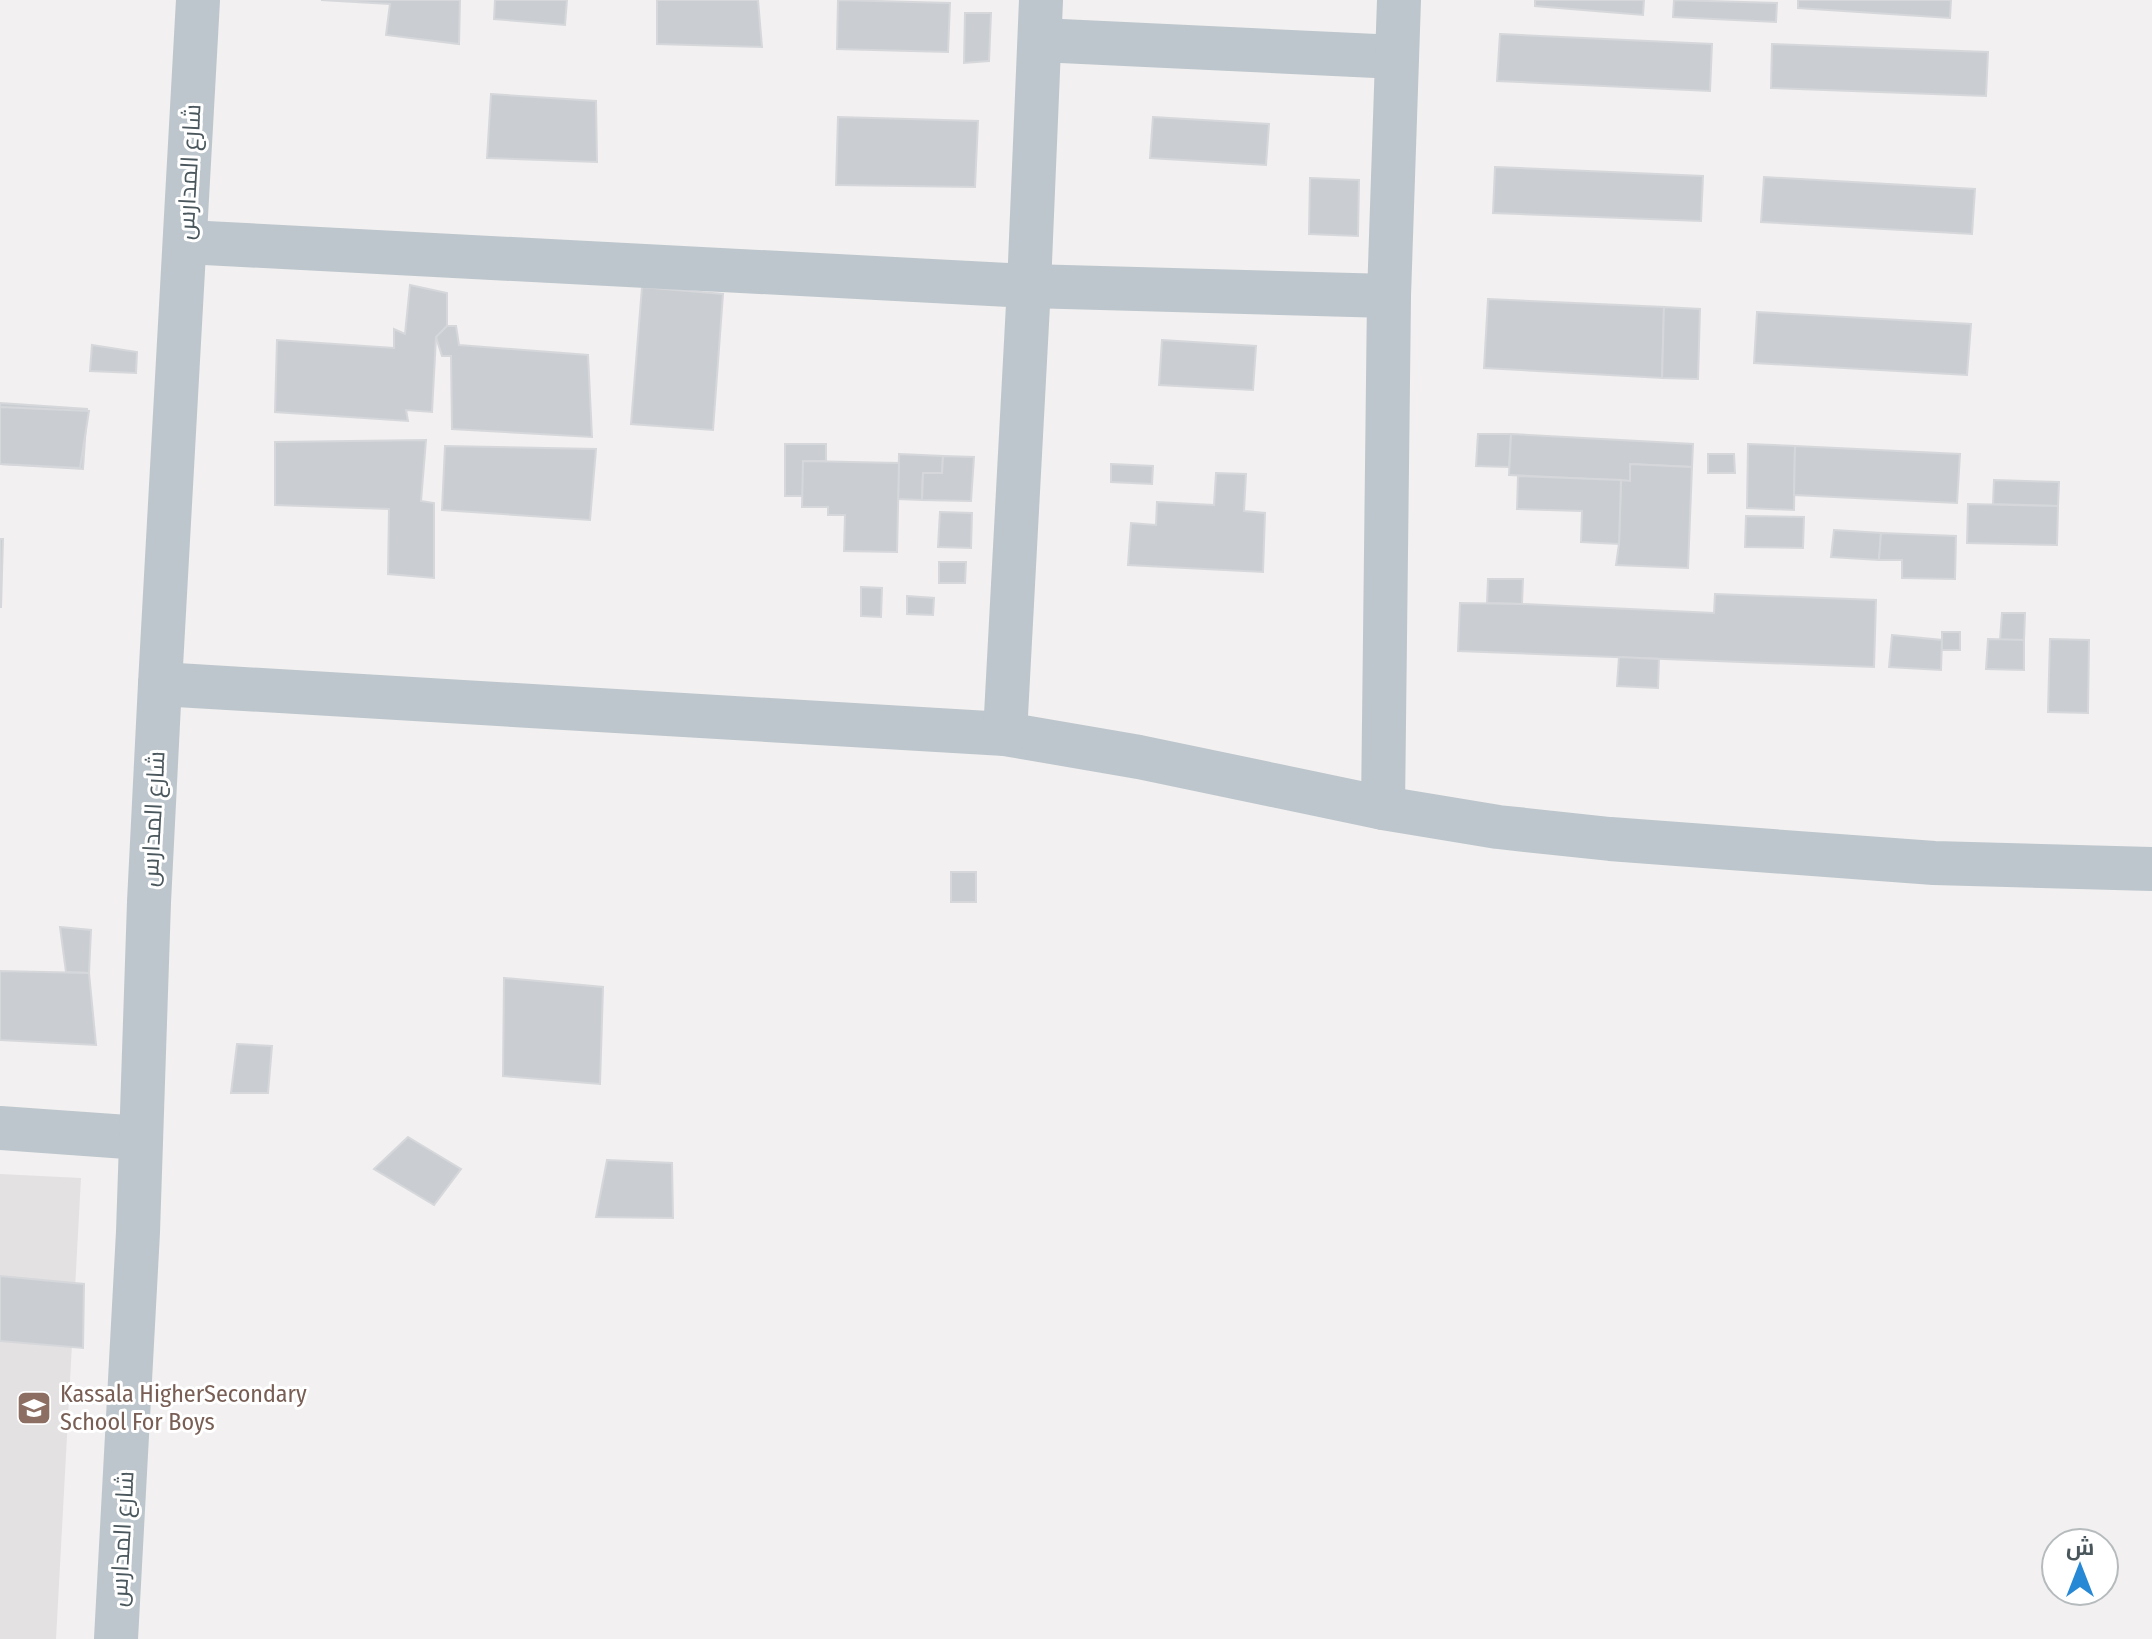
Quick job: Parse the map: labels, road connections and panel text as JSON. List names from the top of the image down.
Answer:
{
  "streets": {
    "street": ["شارع المدارس"]
  },
  "places": {
    "school or university": ["Kassala HigherSecondary School For Boys"]
  },
  "north": "top"
}
